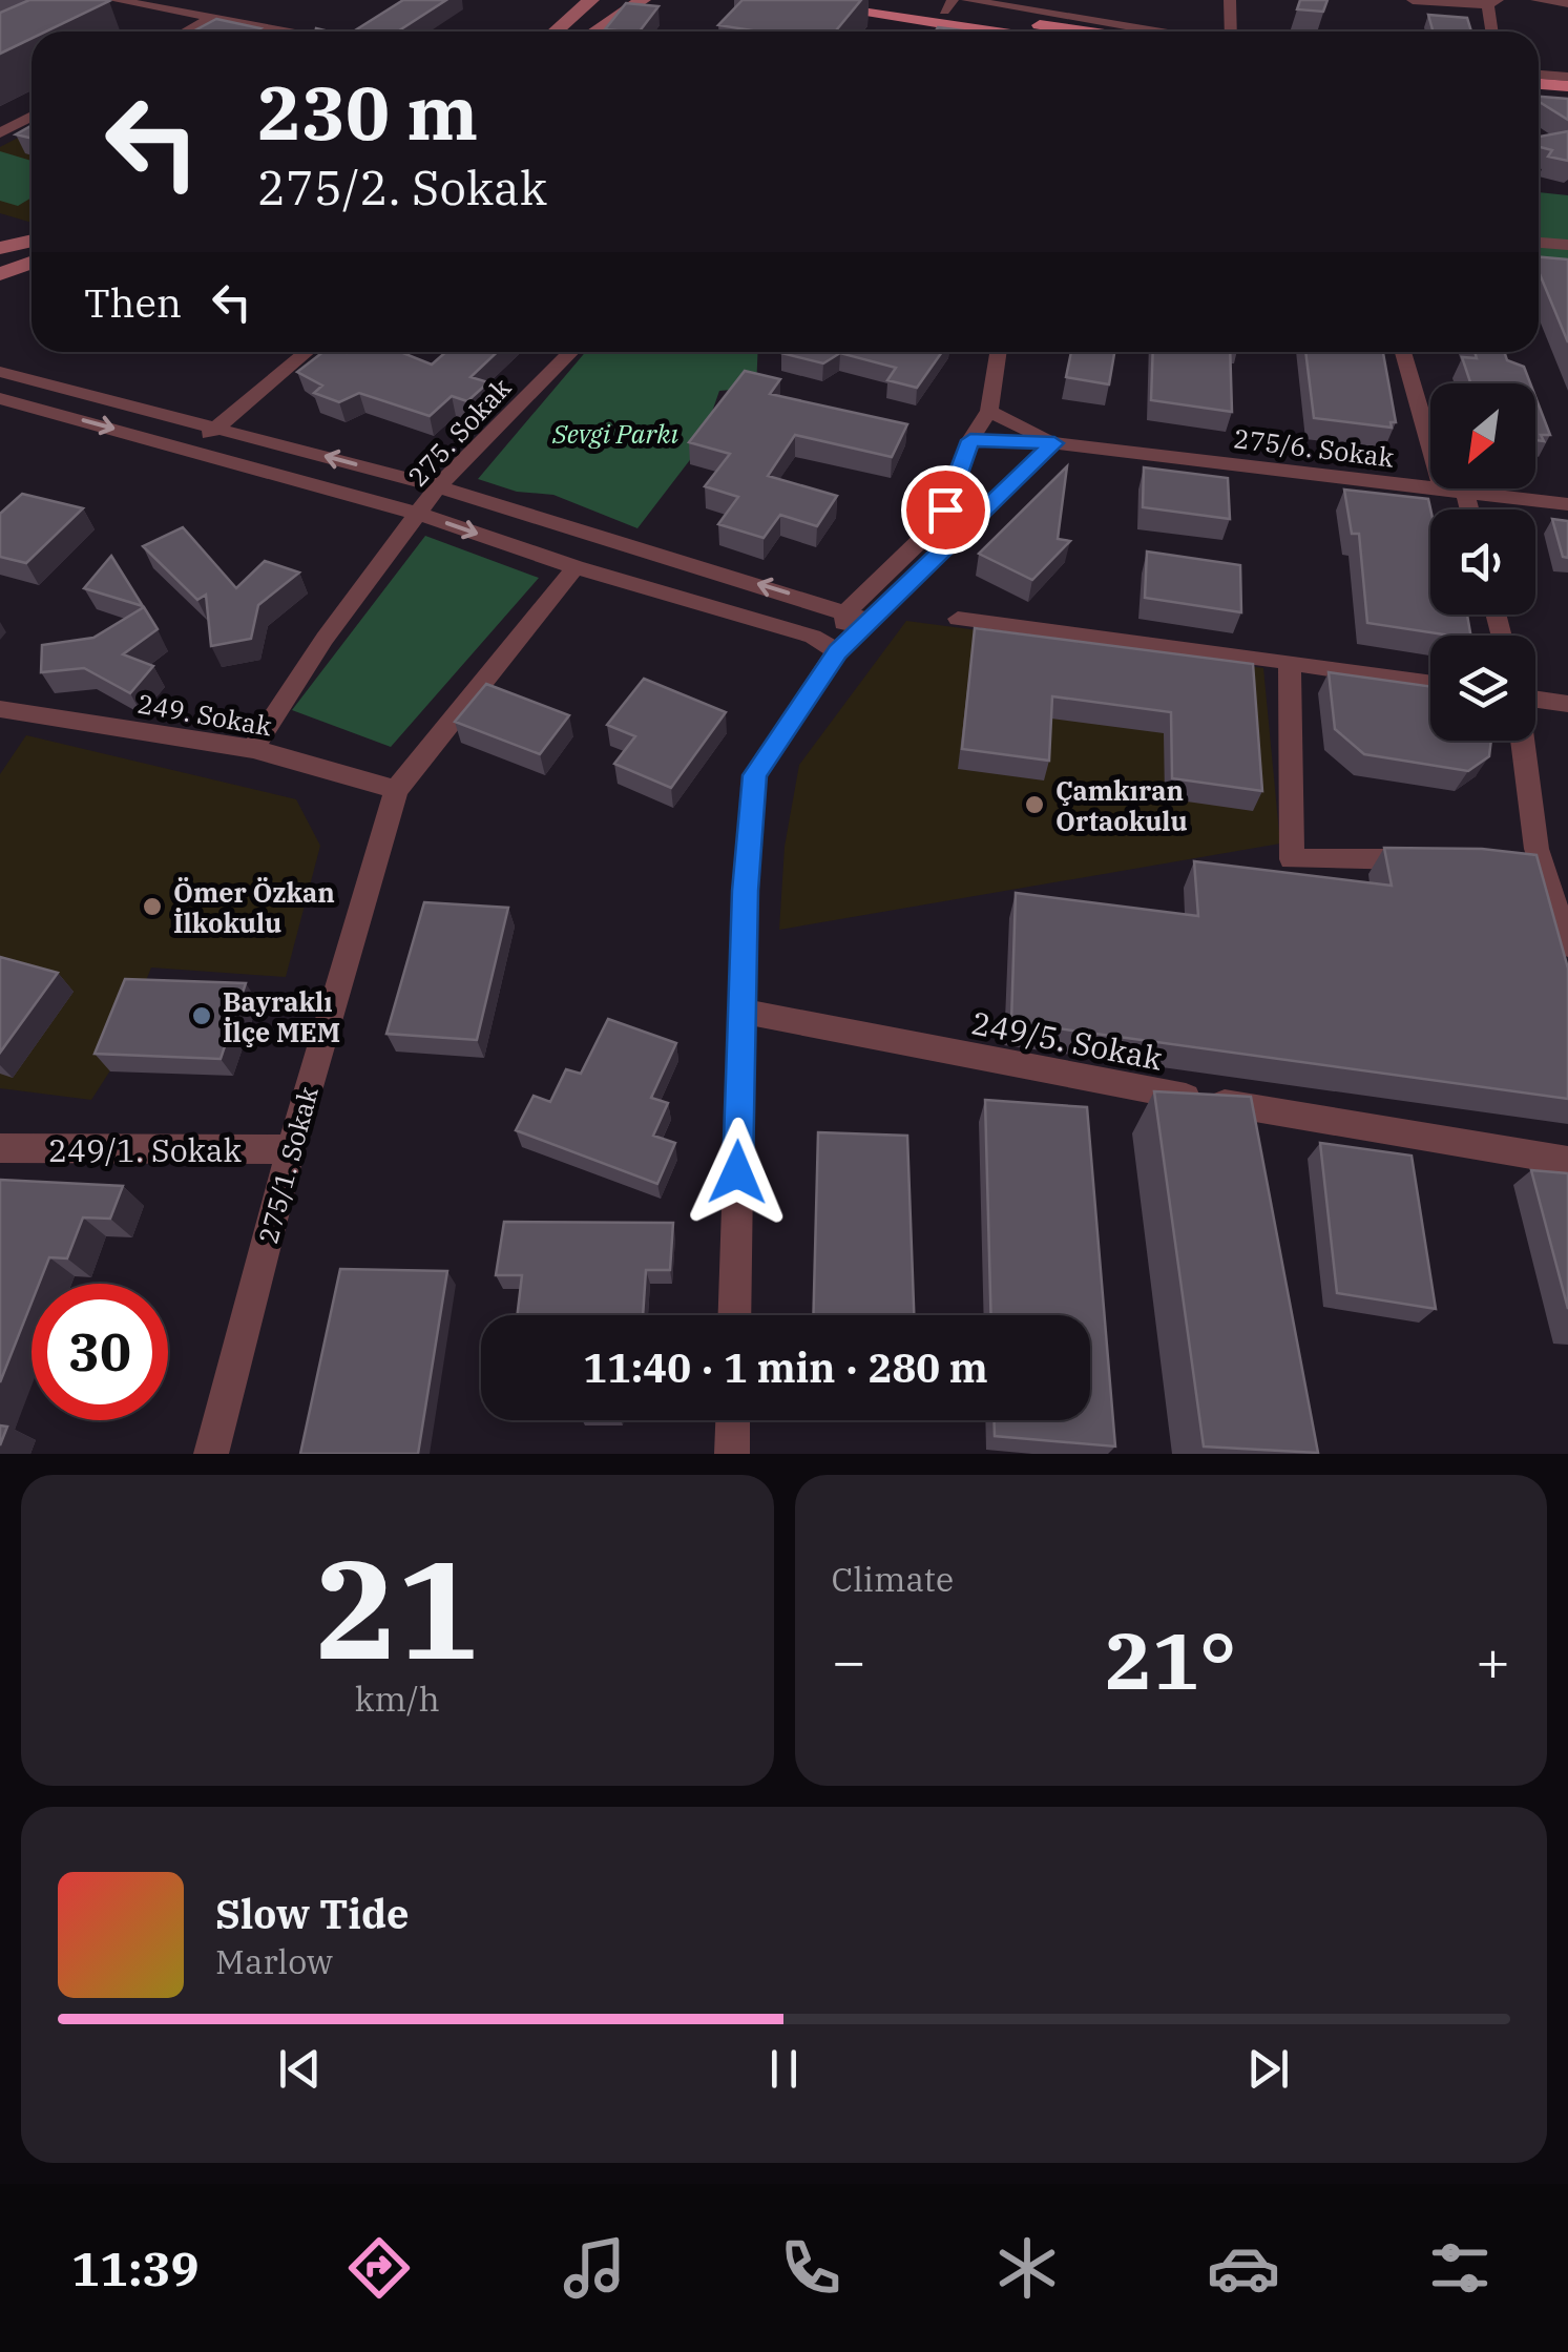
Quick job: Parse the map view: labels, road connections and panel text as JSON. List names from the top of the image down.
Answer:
{
  "streets": {
    "street": [
      "275. Sokak",
      "275/6. Sokak",
      "249. Sokak",
      "249/5. Sokak",
      "249/1. Sokak",
      "275/1. Sokak"
    ]
  },
  "crossings": [
    ["275. Sokak", "249. Sokak"],
    ["249. Sokak", "275/1. Sokak"],
    ["249/1. Sokak", "275/1. Sokak"]
  ],
  "parks": ["Sevgi Parkı"],
  "places": ["Çamkıran Ortaokulu", "Ömer Özkan İlkokulu", "Bayraklı İlçe MEM"],
  "north": "bottom left",
  "page": {
    "turn": ["230 m", "275/2. Sokak"],
    "then": "Then",
    "limit": "30",
    "trip": "11:40 · 1 min · 280 m",
    "tile": [
      ["21", "km/h"],
      "Climate"
    ],
    "heat": ["−", "21°", "+"],
    "song": ["Slow Tide", "Marlow"],
    "tabs": "11:39"
  }
}
